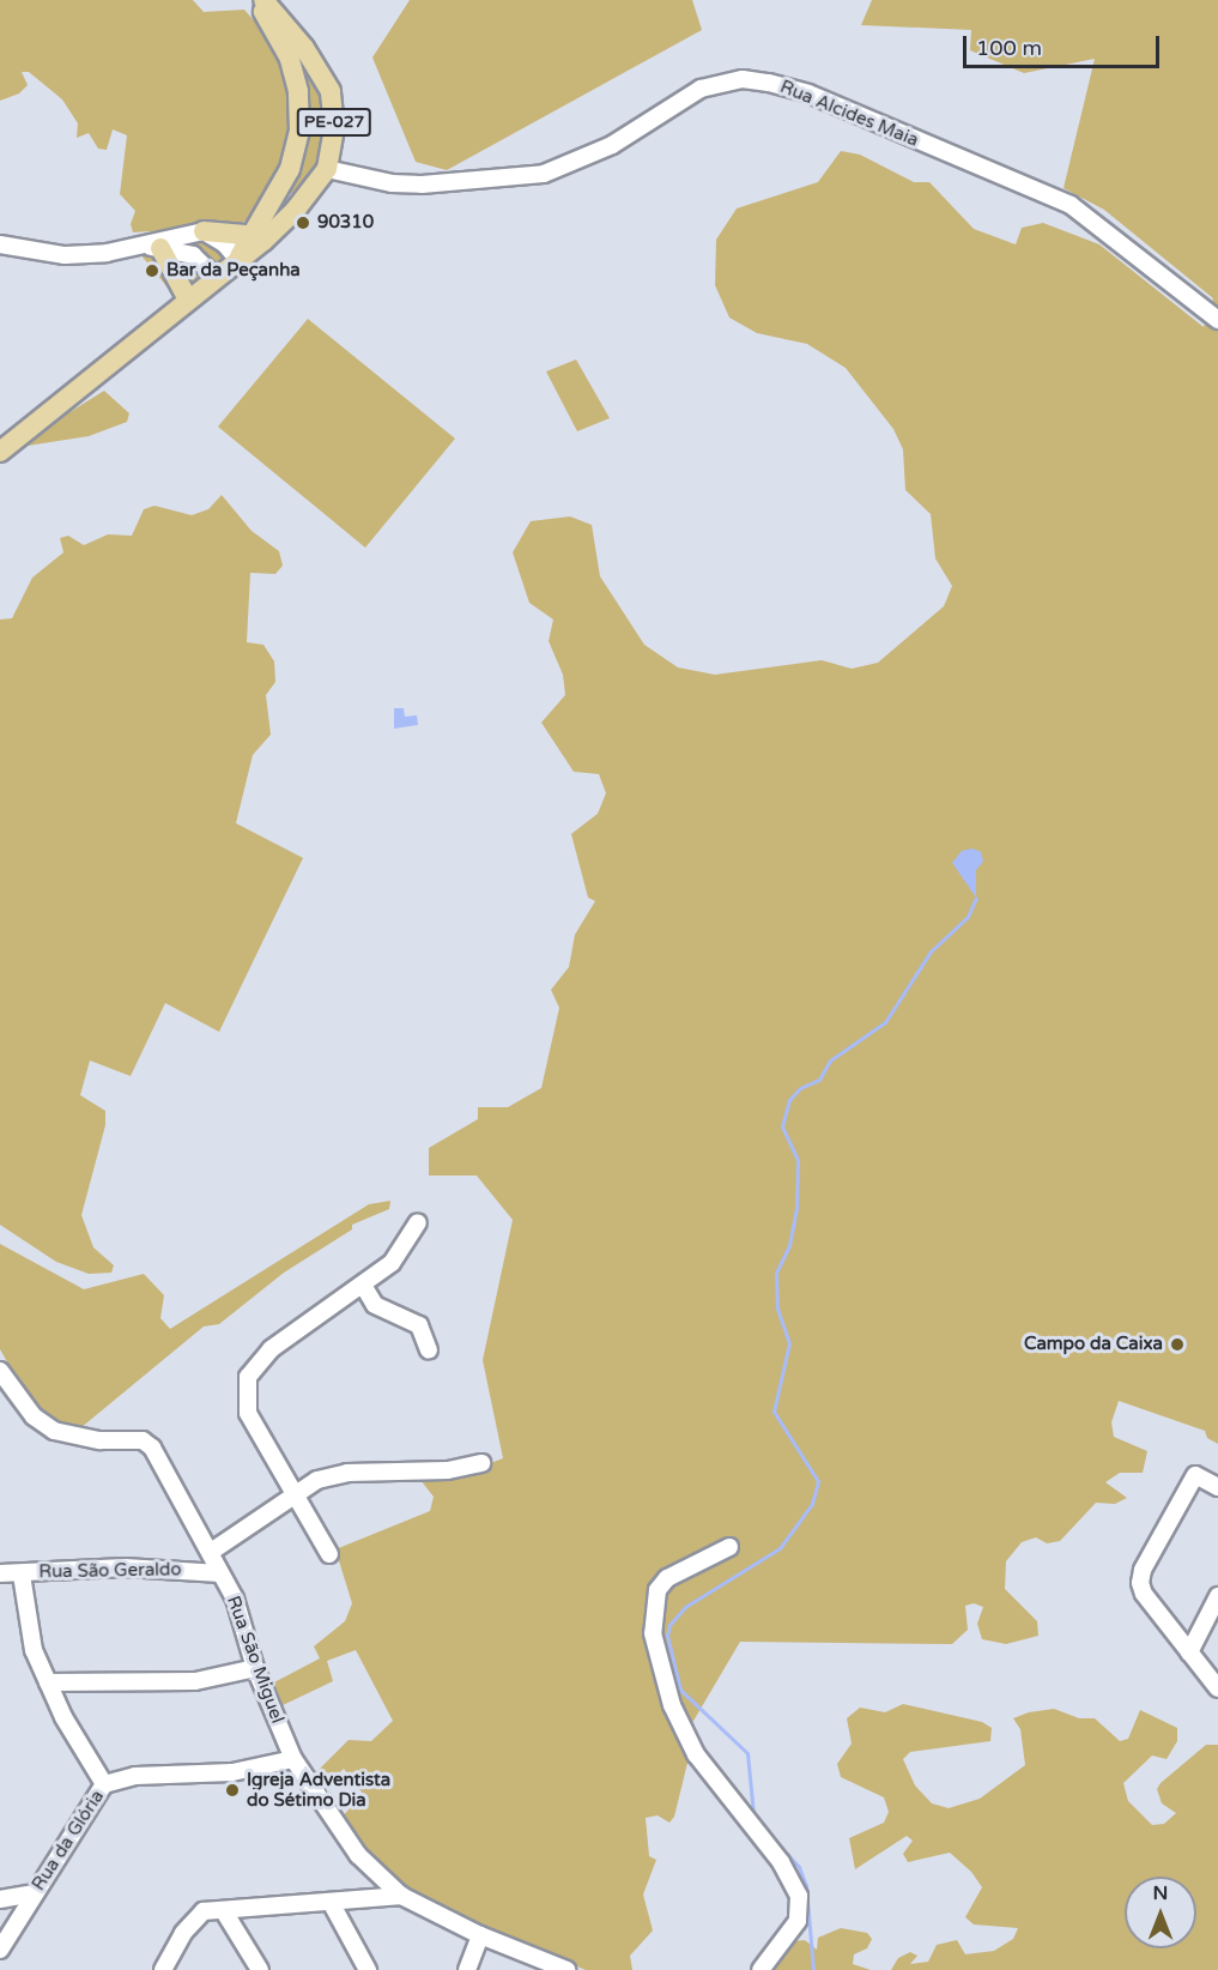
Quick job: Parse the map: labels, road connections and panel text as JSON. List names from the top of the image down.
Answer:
{
  "streets": {
    "main road": ["PE-027"],
    "street": [
      "Rua Alcides Maia",
      "Rua São Geraldo",
      "Rua São Miguel",
      "Rua da Glória"
    ]
  },
  "crossings": [
    ["Rua Alcides Maia", "PE-027"],
    ["Rua São Geraldo", "Rua São Miguel"],
    ["Rua São Miguel", "Rua da Glória"]
  ],
  "places": [
    "90310",
    "Bar da Peçanha",
    "Campo da Caixa",
    "Igreja Adventista do Sétimo Dia"
  ],
  "scale_bar": "100 m",
  "north": "top"
}
